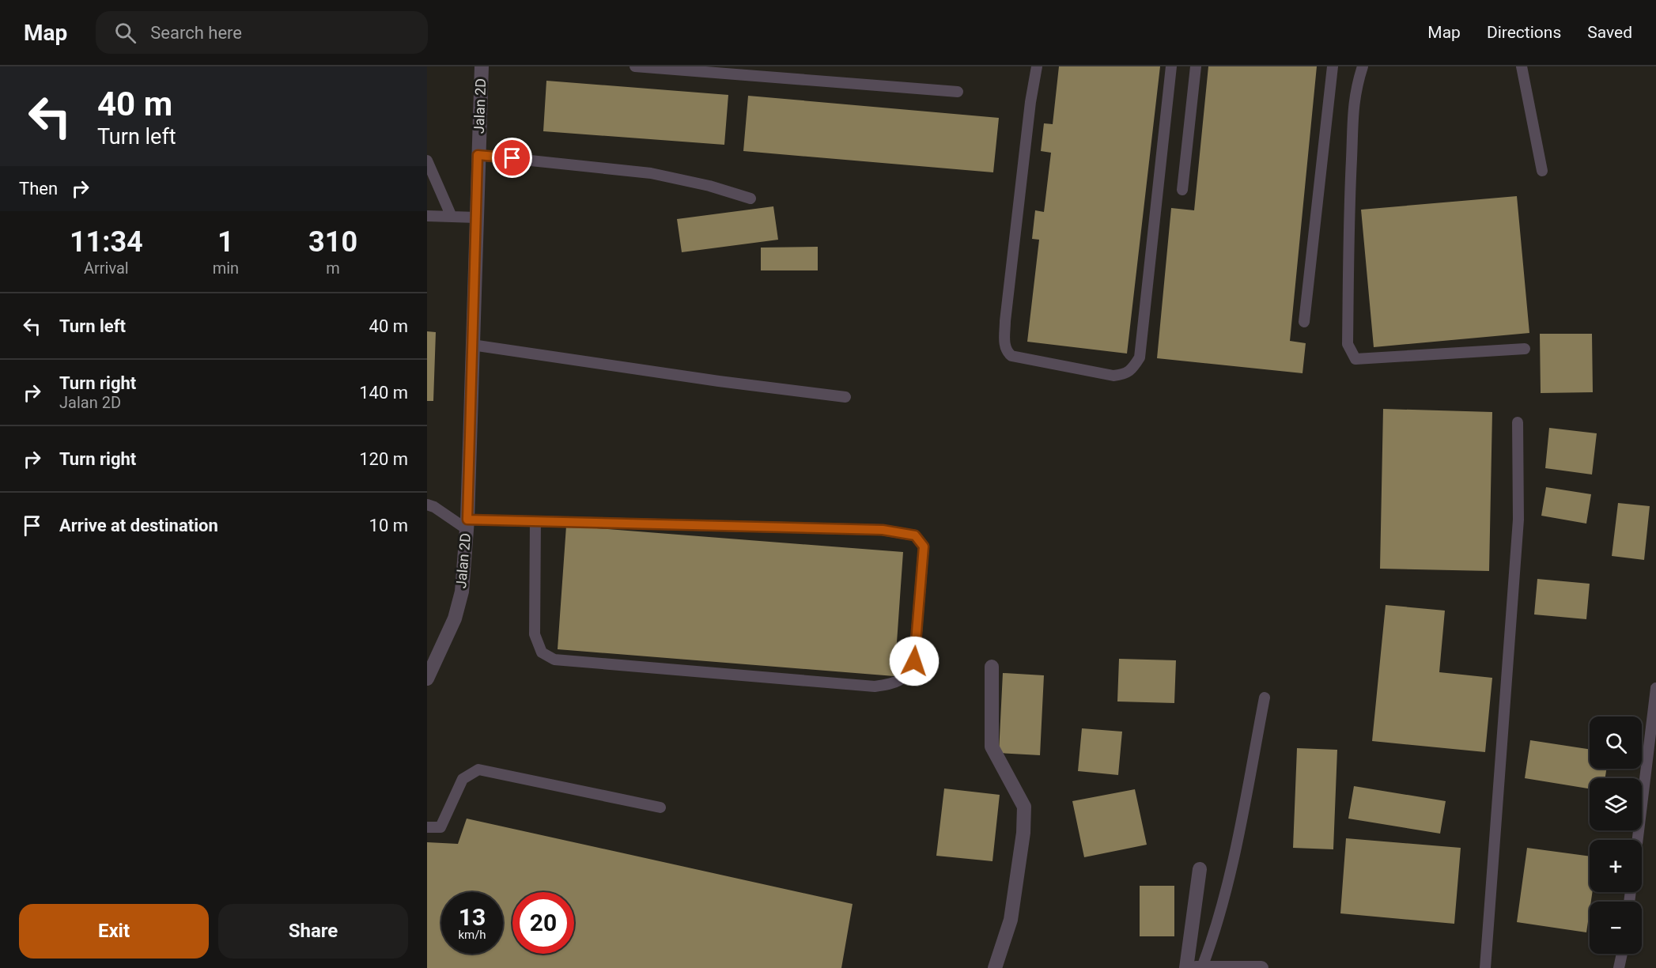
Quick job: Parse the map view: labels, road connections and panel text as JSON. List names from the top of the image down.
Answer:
{
  "streets": {
    "street": ["Jalan 2D"]
  },
  "page": {
    "header": "Map",
    "search": "Search here",
    "nav": ["Map", "Directions", "Saved"],
    "turn": ["40 m", "Turn left"],
    "then": "Then",
    "eta": [
      "11:34",
      "Arrival",
      "1",
      "min",
      "310",
      "m"
    ],
    "list": [
      {
        "name": "Turn left",
        "value": "40 m"
      },
      {
        "name": "Turn right",
        "note": "Jalan 2D",
        "value": "140 m"
      },
      {
        "name": "Turn right",
        "value": "120 m"
      },
      {
        "name": "Arrive at destination",
        "value": "10 m"
      }
    ],
    "map_buttons": ["+", "−"],
    "speed": "13 km/h",
    "limit": "20",
    "buttons": ["Exit", "Share"]
  }
}
